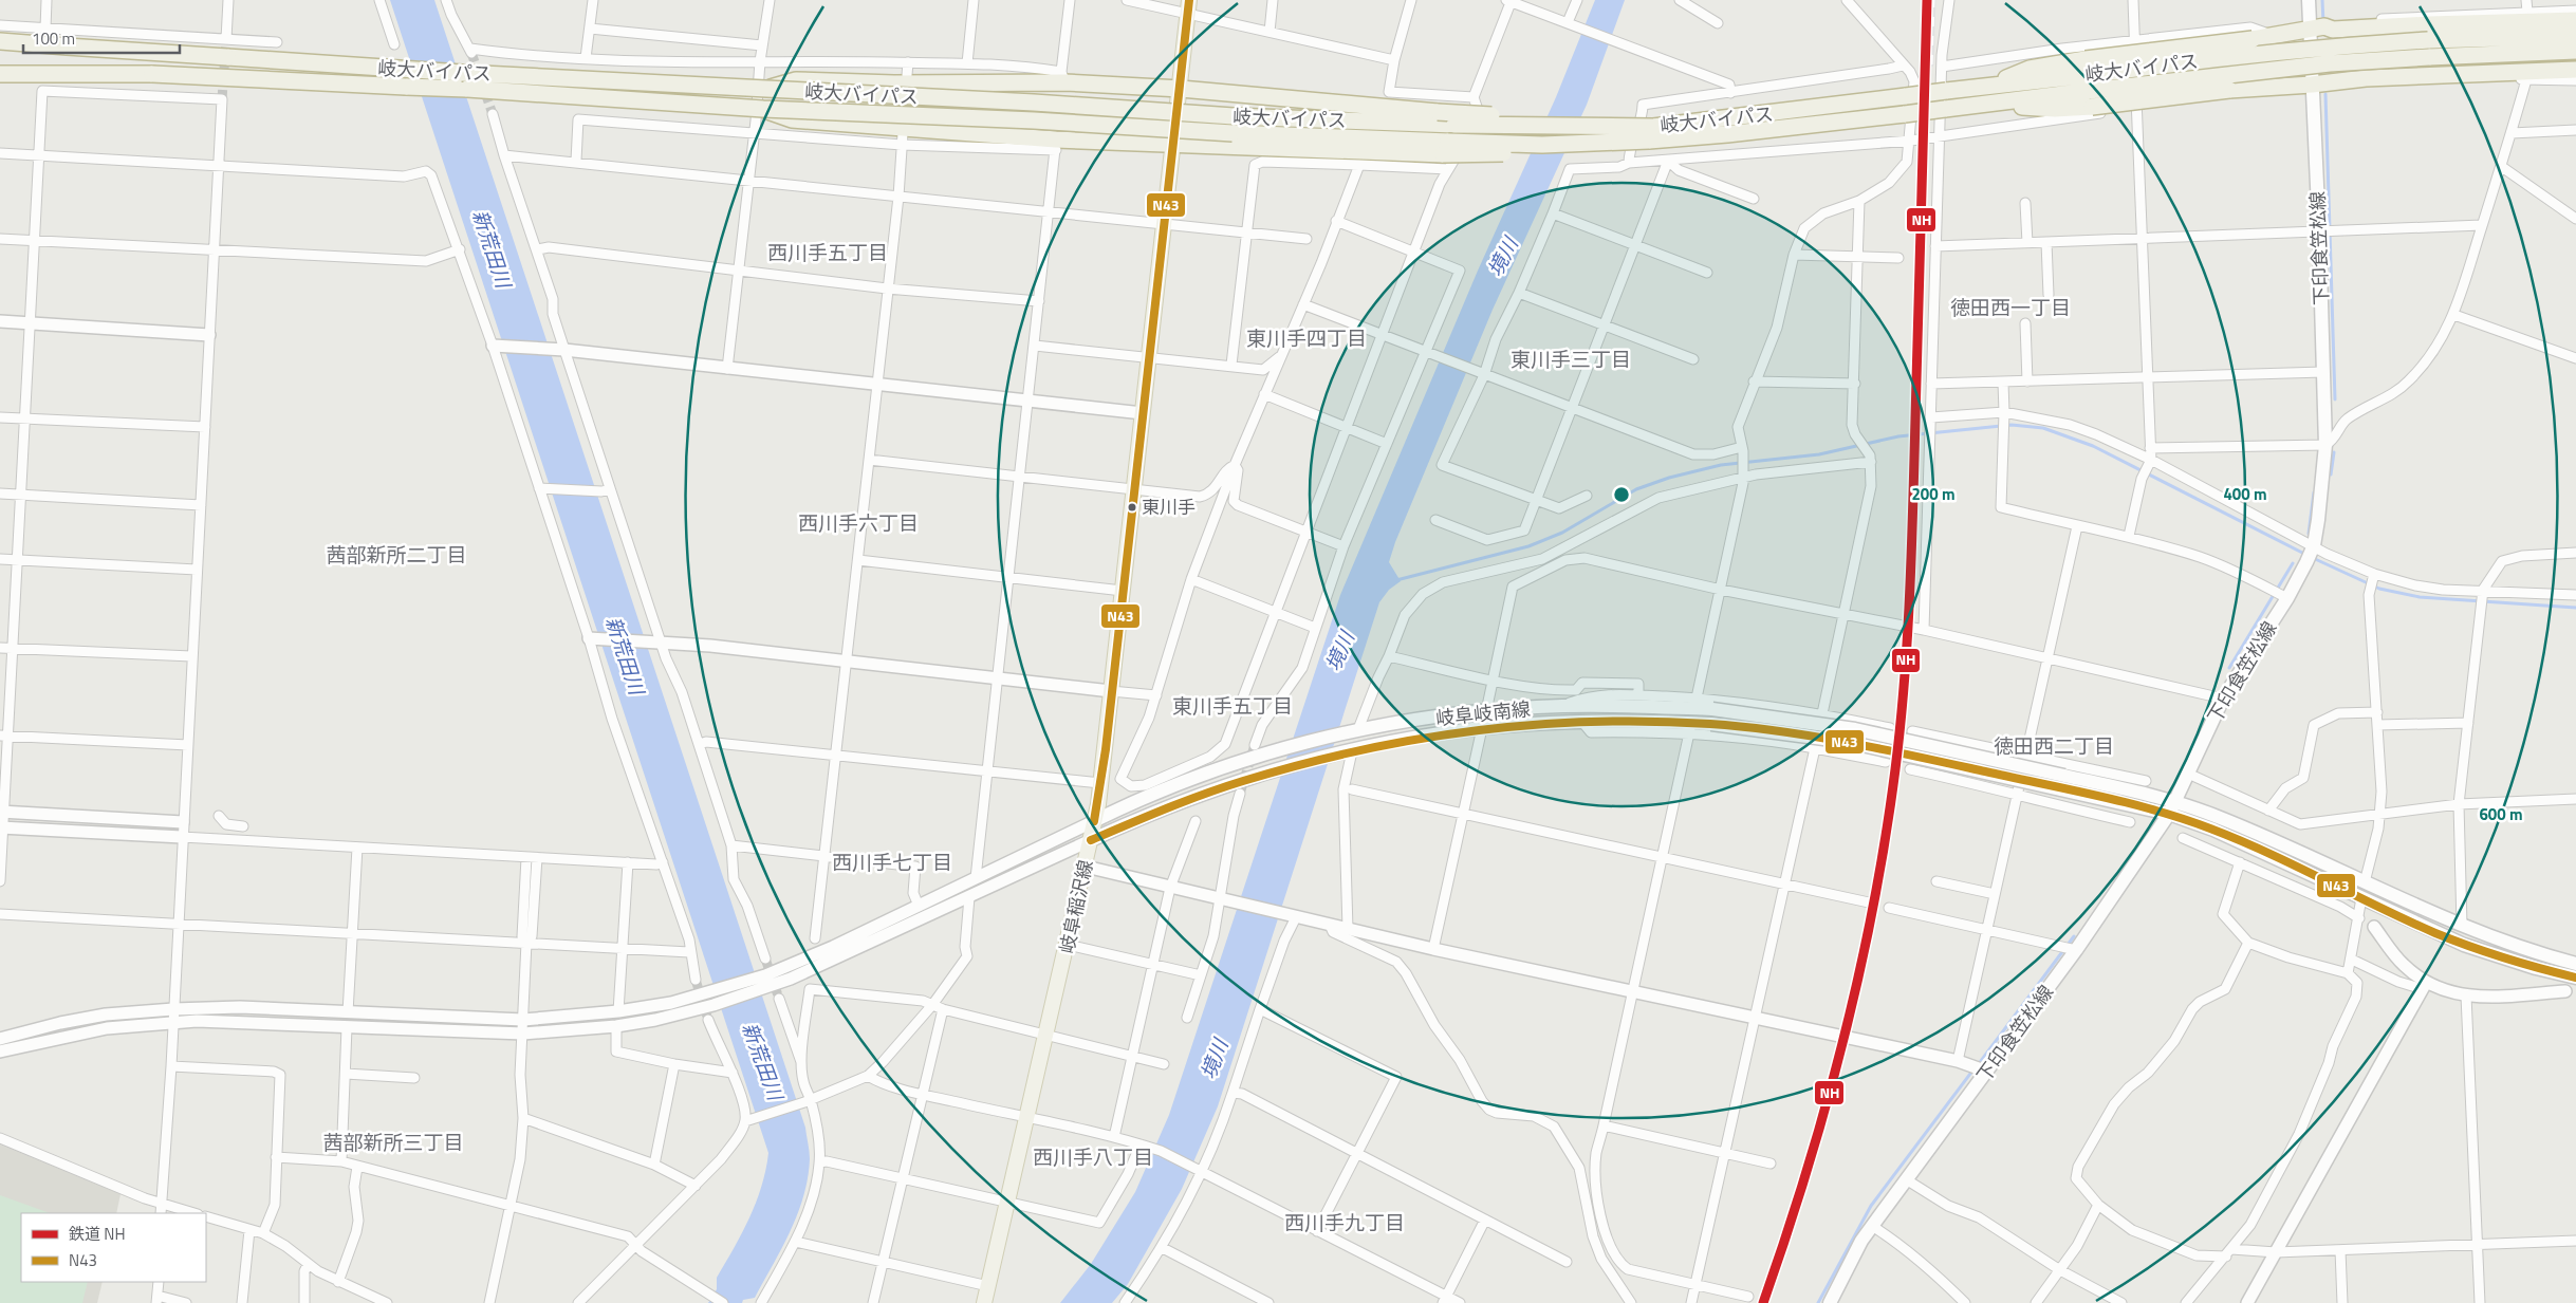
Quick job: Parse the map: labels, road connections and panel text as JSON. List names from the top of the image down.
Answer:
{
  "streets": {
    "highway": ["岐大バイパス"],
    "main road": ["下印食笠松線", "岐阜岐南線", "岐阜稲沢線"]
  },
  "crossings": [
    ["下印食笠松線", "岐阜岐南線"],
    ["岐阜岐南線", "岐阜稲沢線"]
  ],
  "districts": [
    "西川手五丁目",
    "徳田西一丁目",
    "東川手四丁目",
    "東川手三丁目",
    "西川手六丁目",
    "茜部新所二丁目",
    "東川手五丁目",
    "徳田西二丁目",
    "西川手七丁目",
    "茜部新所三丁目",
    "西川手八丁目",
    "西川手九丁目"
  ],
  "water": ["新荒田川", "境川"],
  "places": ["東川手"],
  "lines": ["rail line NH", "transit line N43"],
  "legend": ["鉄道 NH", "N43"],
  "scale_bar": "100 m",
  "rings": ["200 m", "400 m", "600 m"]
}
